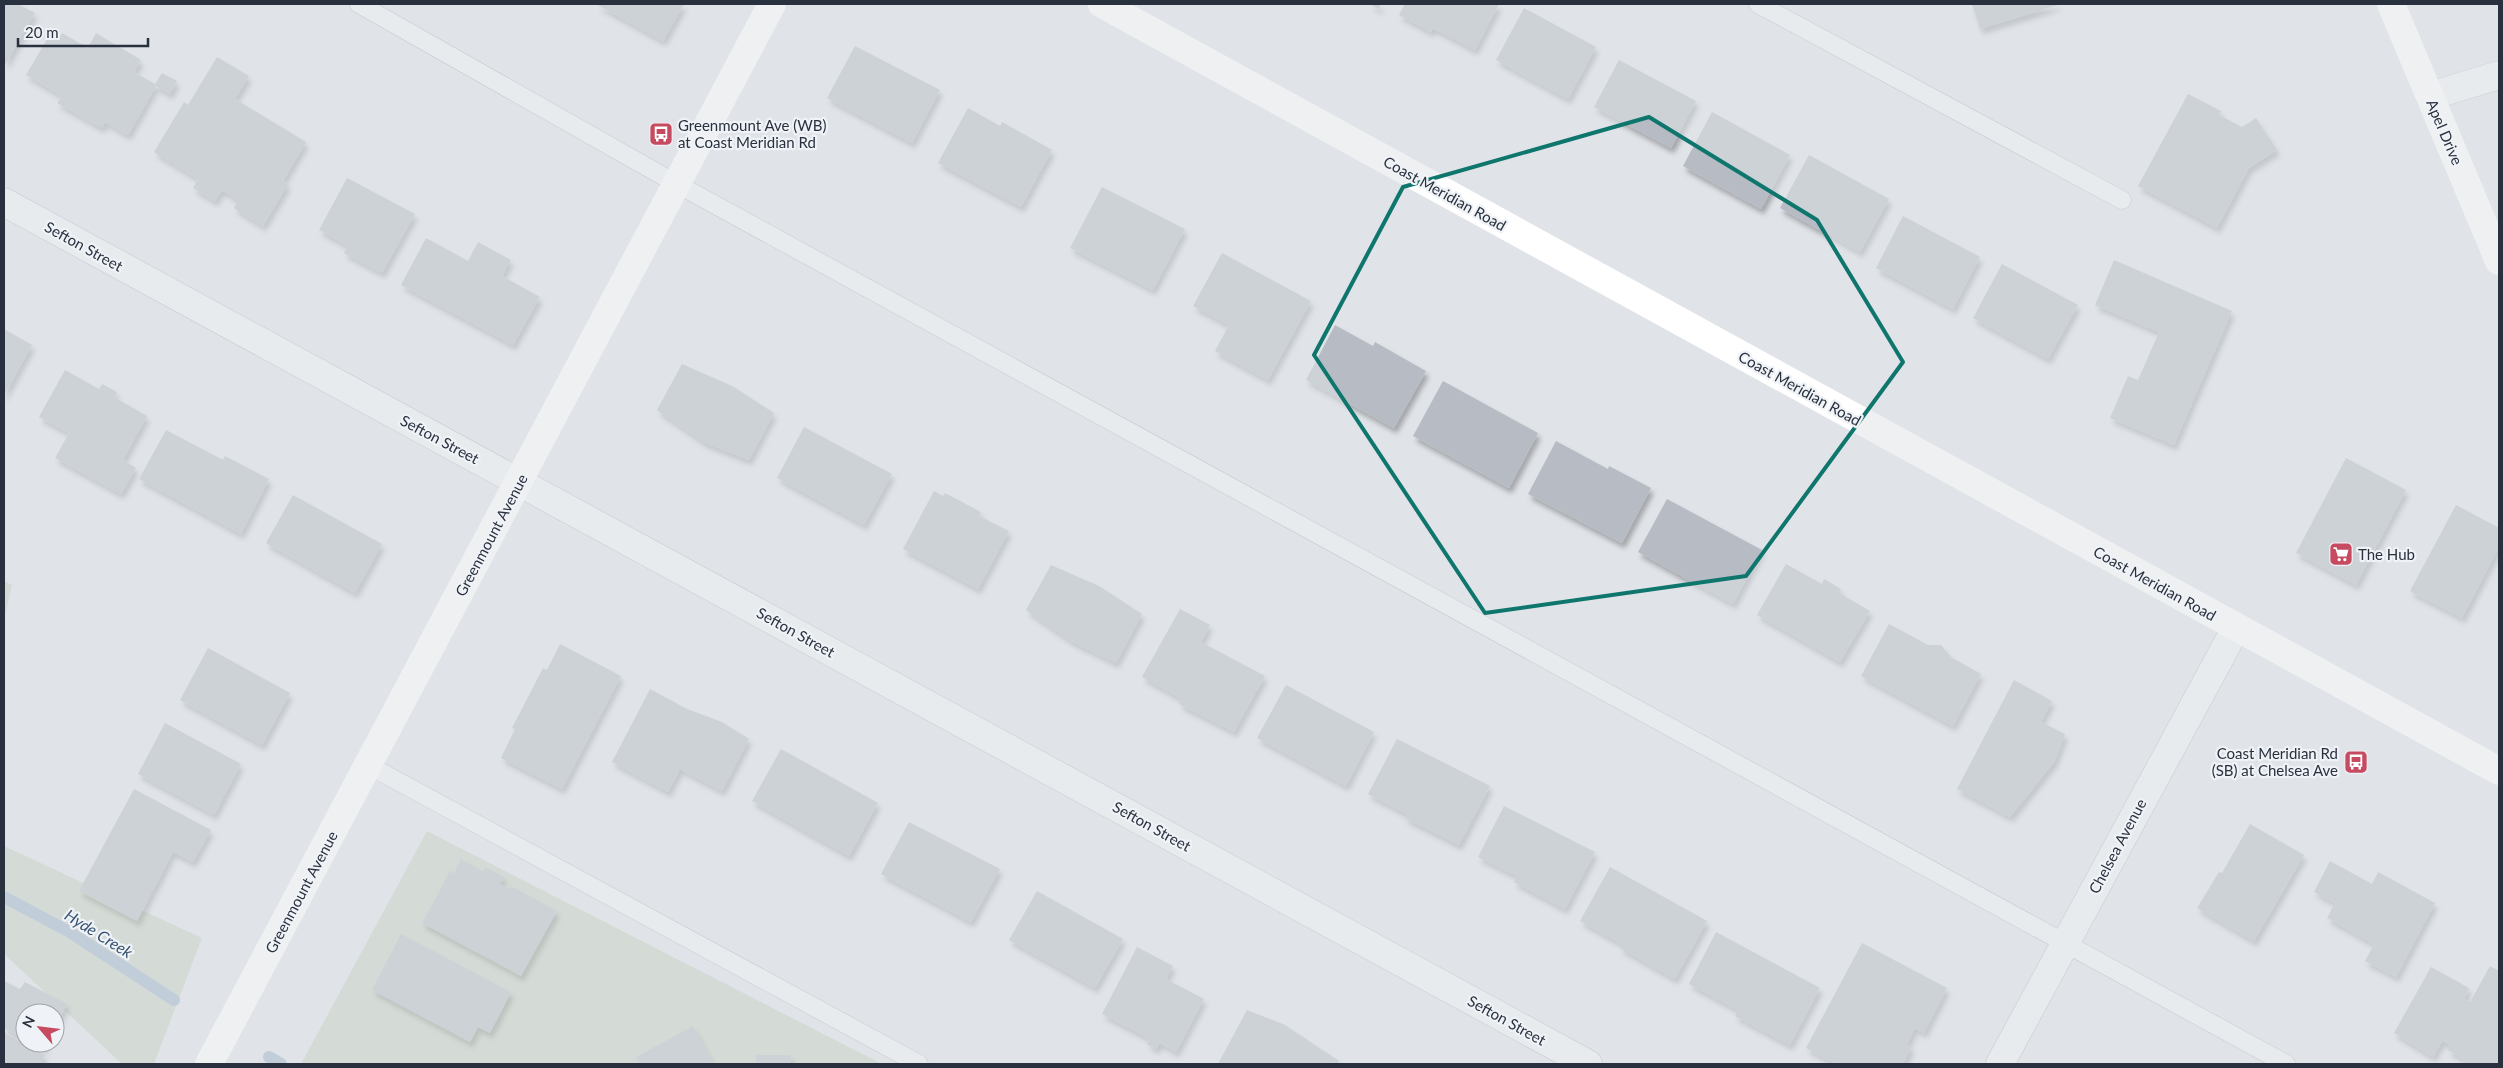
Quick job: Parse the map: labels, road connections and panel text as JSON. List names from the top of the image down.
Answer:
{
  "streets": {
    "main road": ["Apel Drive", "Coast Meridian Road", "Greenmount Avenue"],
    "street": ["Sefton Street", "Chelsea Avenue"]
  },
  "crossings": [
    ["Coast Meridian Road", "Chelsea Avenue"],
    ["Sefton Street", "Greenmount Avenue"]
  ],
  "water": ["Hyde Creek"],
  "places": {
    "bus stop": ["Greenmount Ave (WB) at Coast Meridian Rd", "Coast Meridian Rd (SB) at Chelsea Ave"],
    "supermarket": ["The Hub"]
  },
  "scale_bar": "20 m",
  "north": "top left"
}
